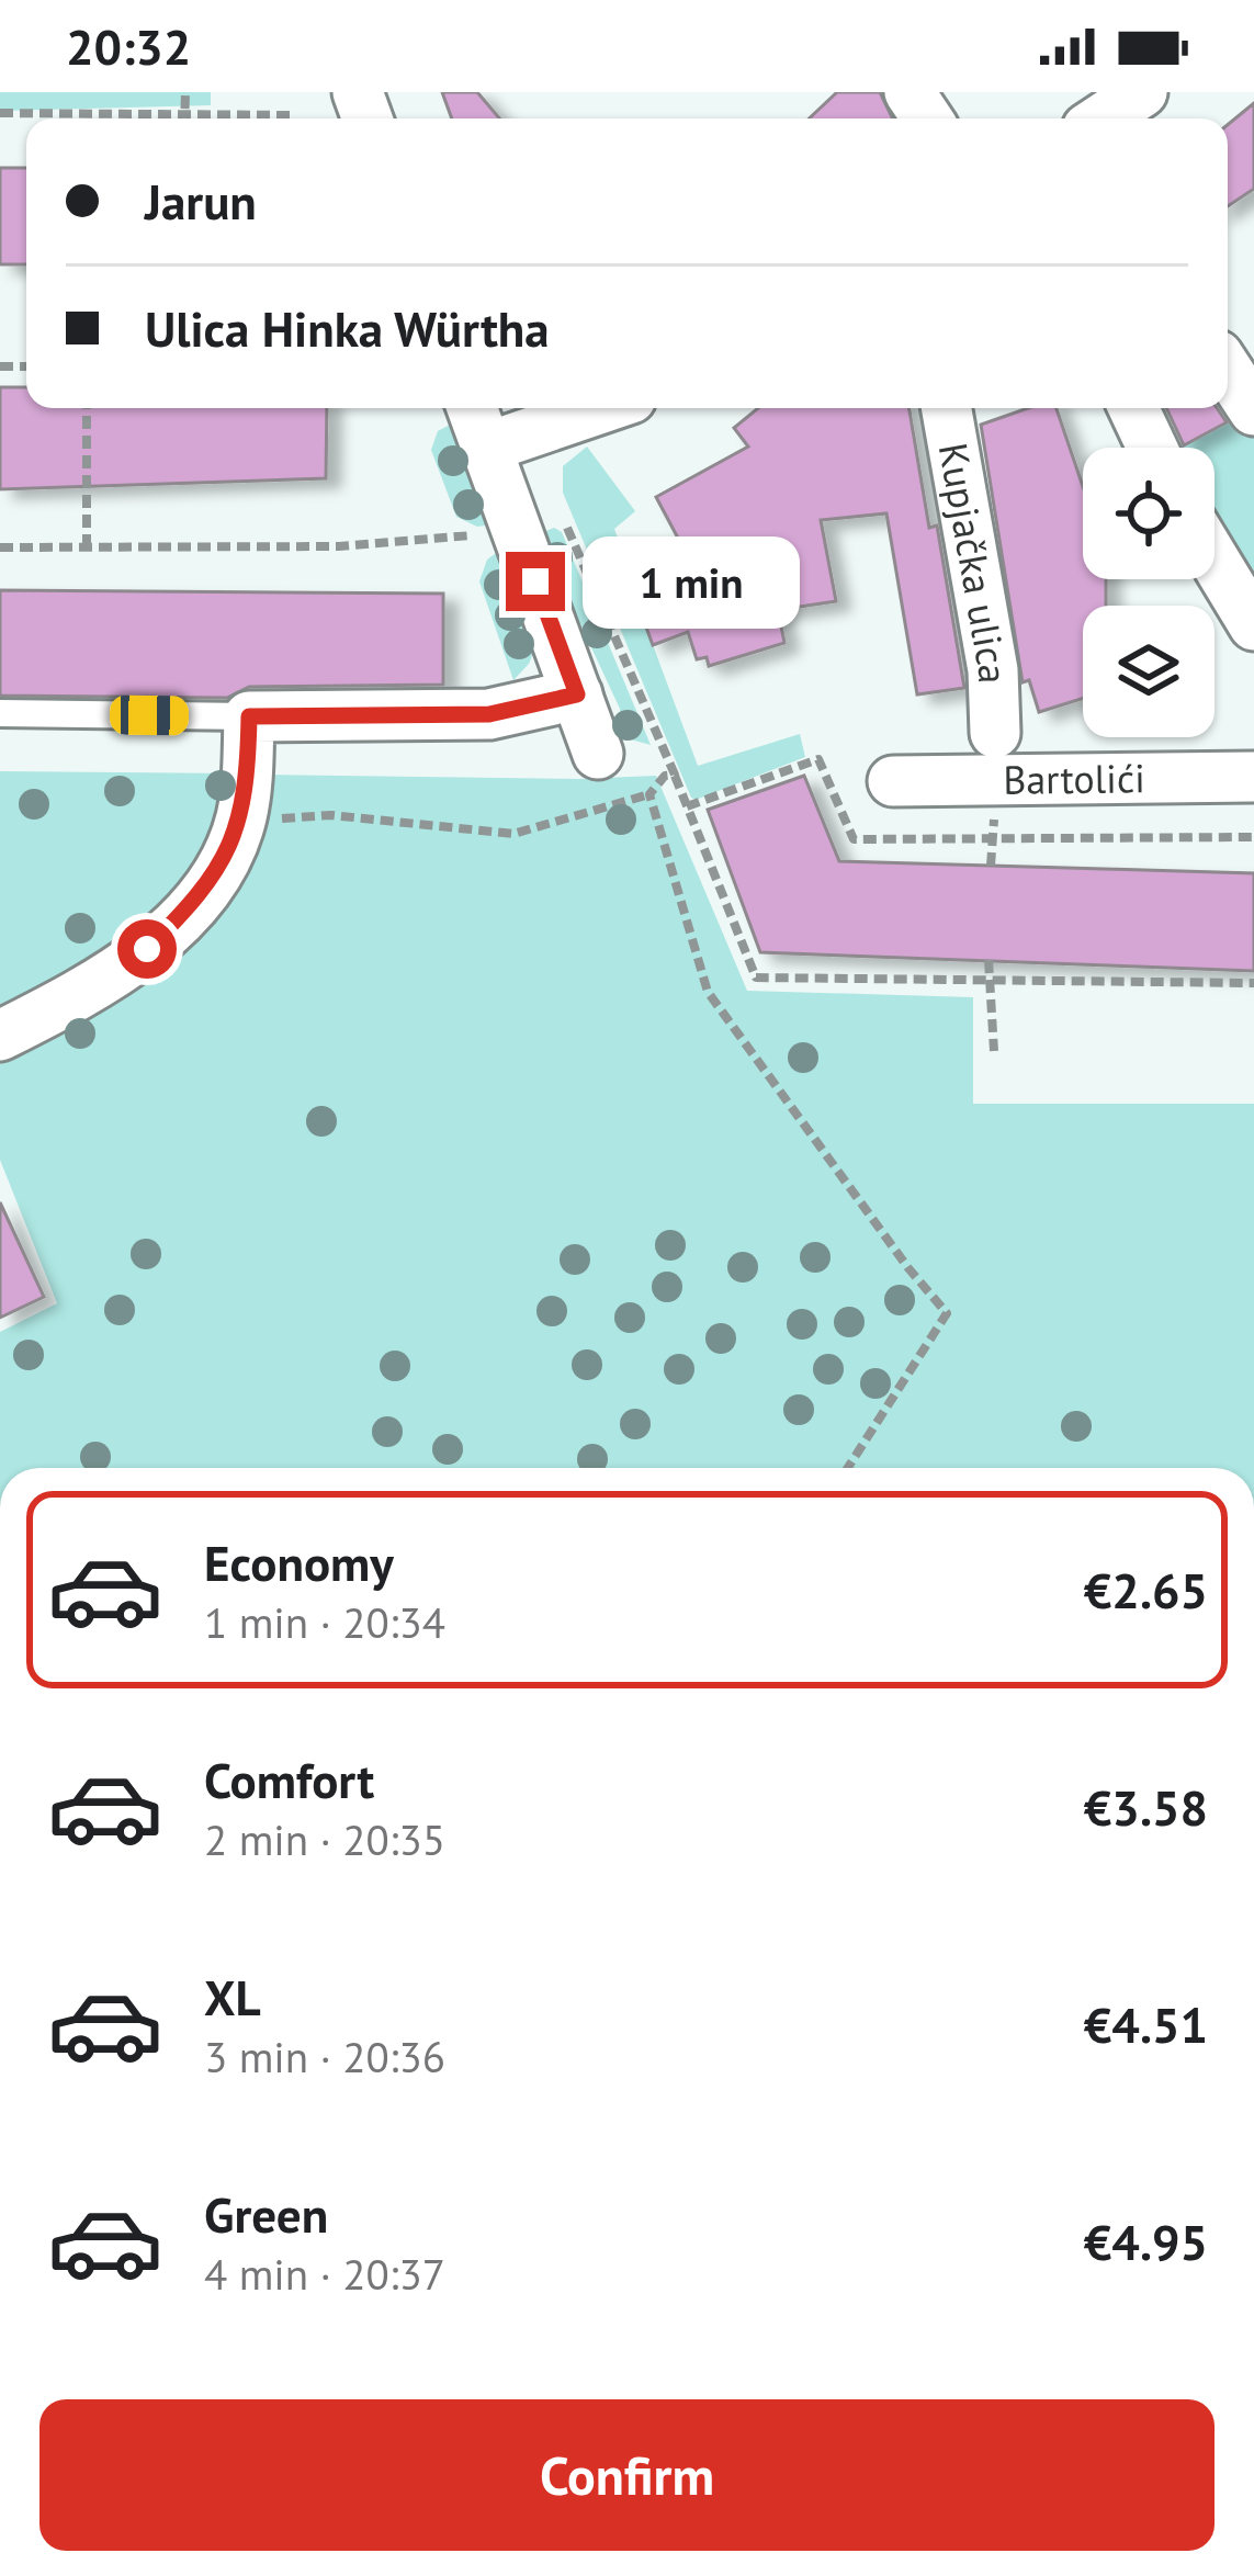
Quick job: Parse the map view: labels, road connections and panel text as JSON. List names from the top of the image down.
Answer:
{
  "streets": {
    "street": ["Kupjačka ulica", "Bartolići"]
  },
  "page": {
    "status": "20:32",
    "banner": ["Jarun", "Ulica Hinka Würtha"],
    "bubble": "1 min",
    "list": [
      {
        "name": "Economy",
        "note": "1 min · 20:34",
        "value": "€2.65"
      },
      {
        "name": "Comfort",
        "note": "2 min · 20:35",
        "value": "€3.58"
      },
      {
        "name": "XL",
        "note": "3 min · 20:36",
        "value": "€4.51"
      },
      {
        "name": "Green",
        "note": "4 min · 20:37",
        "value": "€4.95"
      }
    ],
    "buttons": "Confirm"
  }
}
